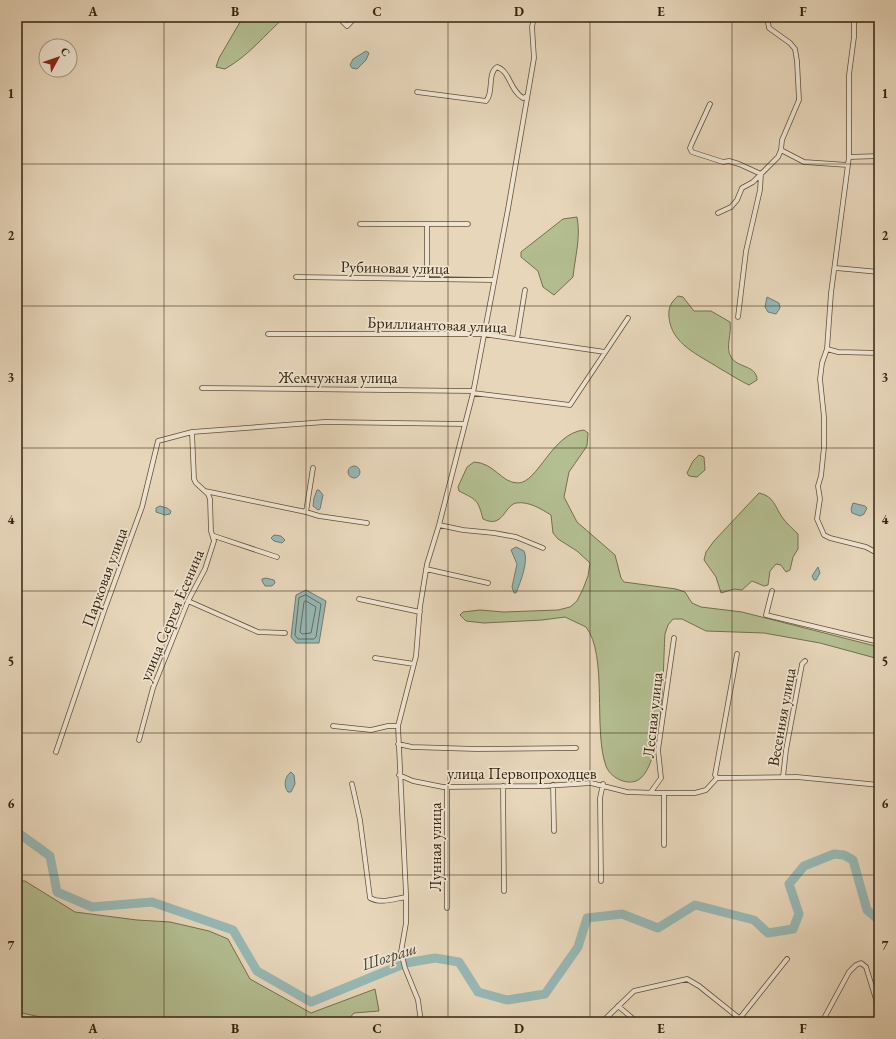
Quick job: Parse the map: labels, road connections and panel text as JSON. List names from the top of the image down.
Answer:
{
  "streets": {
    "street": [
      "Рубиновая улица",
      "Бриллиантовая улица",
      "Жемчужная улица",
      "Парковая улица",
      "улица Сергея Есенина",
      "Лесная улица",
      "Весенняя улица",
      "улица Первопроходцев",
      "Лунная улица"
    ]
  },
  "crossings": [
    ["Бриллиантовая улица", "Жемчужная улица"],
    ["Парковая улица", "улица Сергея Есенина"],
    ["Лесная улица", "улица Первопроходцев"],
    ["улица Первопроходцев", "Лунная улица"]
  ],
  "water": ["Шограш"],
  "north": "top right",
  "grid": {
    "columns": [
      "A",
      "B",
      "C",
      "D",
      "E",
      "F"
    ],
    "rows": [
      "1",
      "2",
      "3",
      "4",
      "5",
      "6",
      "7"
    ]
  }
}
